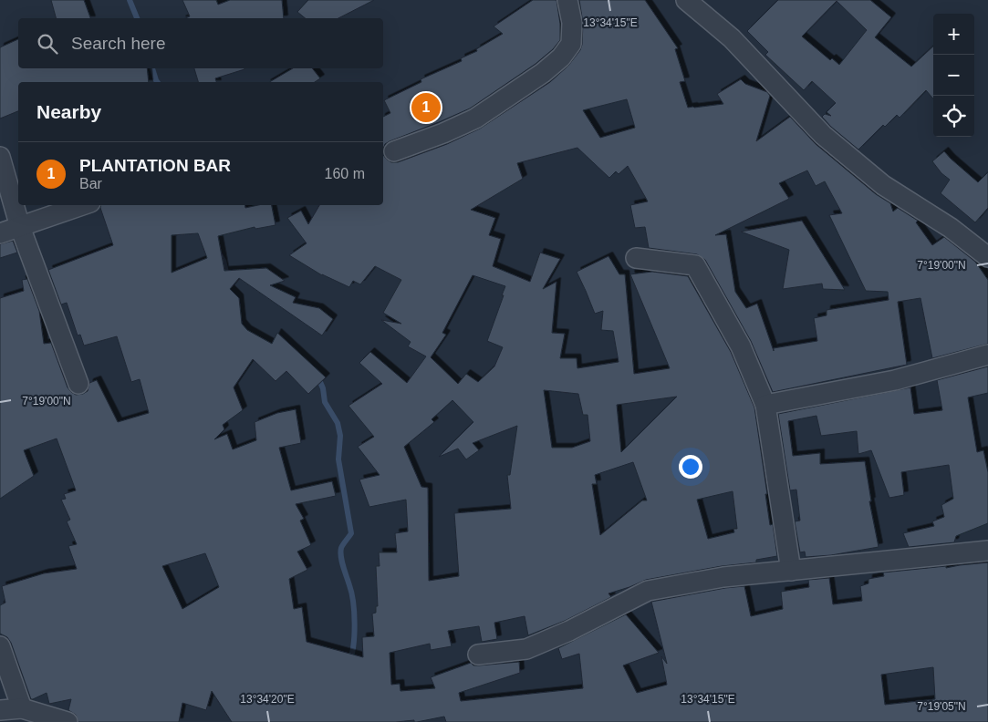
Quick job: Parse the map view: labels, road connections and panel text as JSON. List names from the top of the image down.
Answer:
{
  "page": {
    "map_buttons": ["+", "−"],
    "search": "Search here",
    "heading": "Nearby",
    "pins": "1",
    "list": [
      {
        "mark": "1",
        "name": "PLANTATION BAR",
        "note": "Bar",
        "value": "160 m"
      }
    ]
  },
  "coordinates": [
    "13°34'15\"E",
    "7°19'00\"N",
    "13°34'20\"E",
    "7°19'05\"N"
  ]
}
